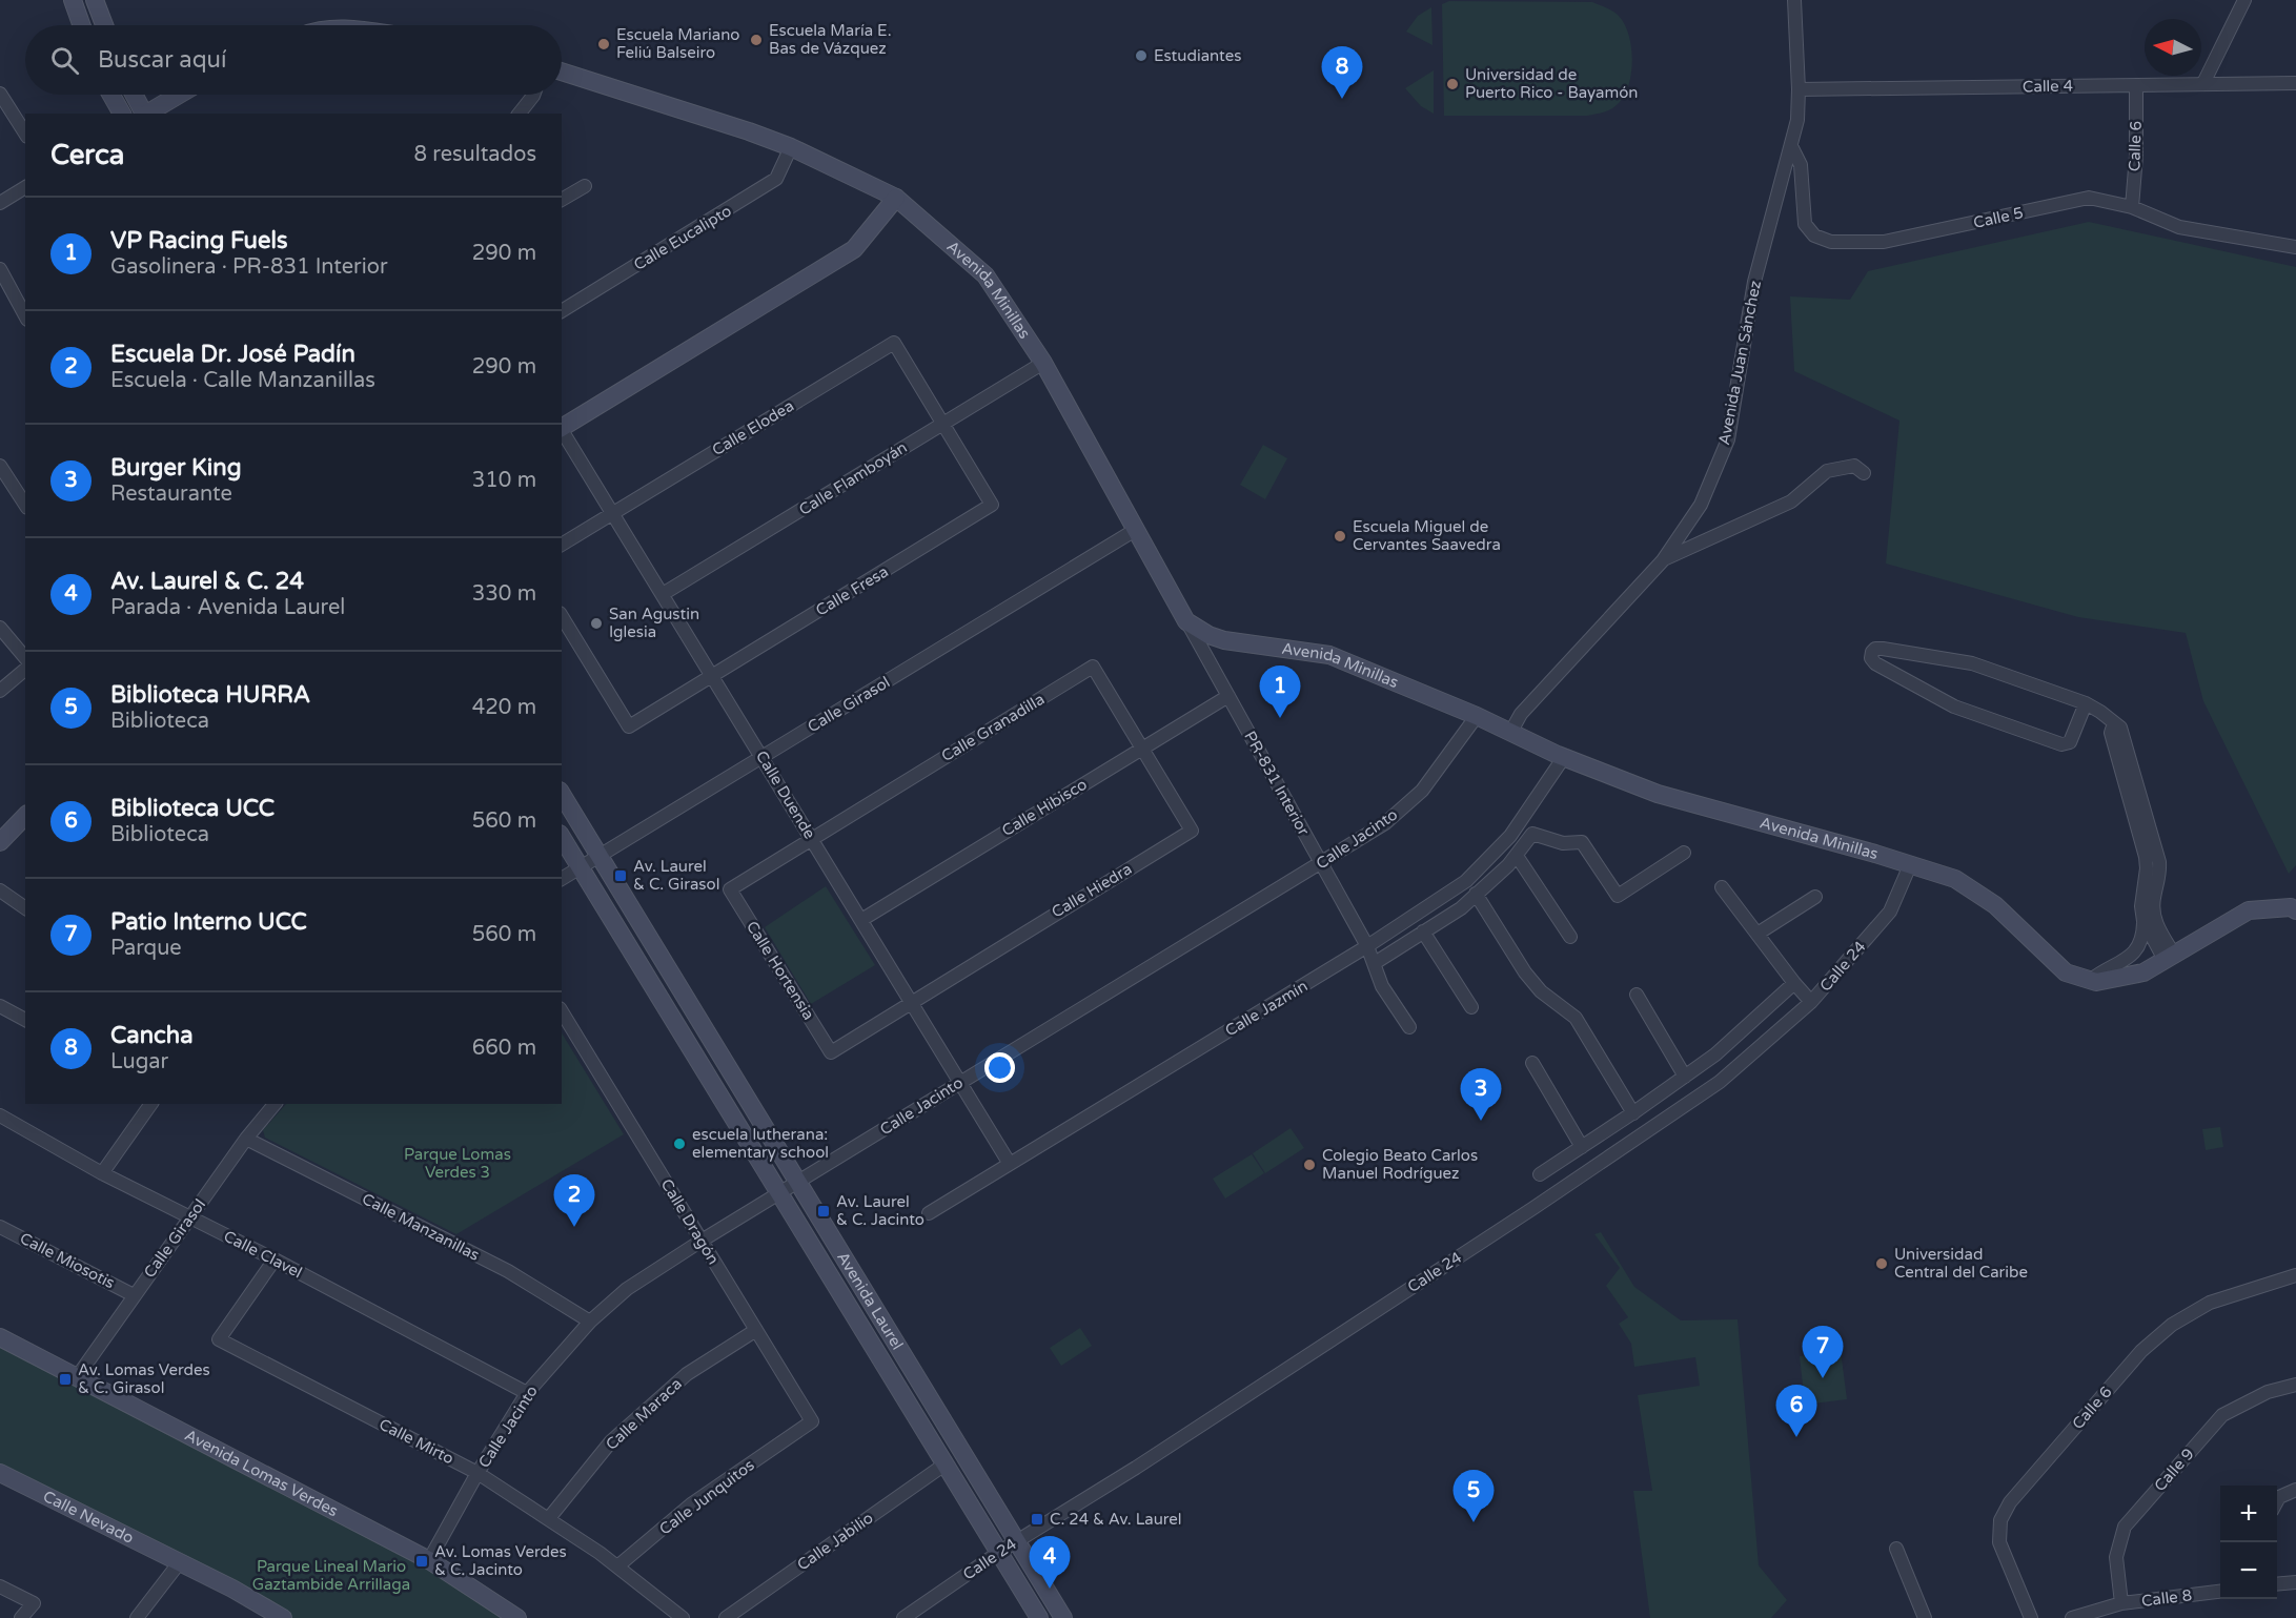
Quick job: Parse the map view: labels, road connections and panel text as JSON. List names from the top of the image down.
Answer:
{
  "streets": {
    "street": [
      "Calle 4",
      "Calle 6",
      "Calle 5",
      "Calle Eucalipto",
      "Avenida Minillas",
      "Avenida Juan Sánchez",
      "Calle Elodea",
      "Calle Flamboyán",
      "Calle Fresa",
      "Calle Girasol",
      "Calle Granadilla",
      "PR-831 Interior",
      "Calle Duende",
      "Calle Hibisco",
      "Calle Jacinto",
      "Calle Hiedra",
      "Calle 24",
      "Calle Hortensia",
      "Calle Jazmín",
      "Calle Dragón",
      "Calle Manzanillas",
      "Calle Clavel",
      "Calle Miosotis",
      "Avenida Laurel",
      "Calle Maraca",
      "Calle Mirto",
      "Calle 9",
      "Avenida Lomas Verdes",
      "Calle Junquitos",
      "Calle Nevado",
      "Calle Jabilio",
      "Calle 8"
    ]
  },
  "crossings": [
    ["Calle 4", "Calle 6"],
    ["Calle 4", "Avenida Juan Sánchez"],
    ["Calle 6", "Calle 5"],
    ["Calle 5", "Avenida Juan Sánchez"],
    ["Calle Eucalipto", "Avenida Minillas"],
    ["Avenida Minillas", "Avenida Juan Sánchez"],
    ["Avenida Minillas", "Calle Flamboyán"],
    ["Avenida Minillas", "Calle Girasol"],
    ["Avenida Minillas", "PR-831 Interior"],
    ["Avenida Minillas", "Calle Jacinto"],
    ["Avenida Minillas", "Calle 24"],
    ["Avenida Minillas", "Calle Jazmín"],
    ["Calle Elodea", "Calle Flamboyán"],
    ["Calle Elodea", "Calle Fresa"],
    ["Calle Elodea", "Calle Duende"],
    ["Calle Flamboyán", "Calle Fresa"],
    ["Calle Flamboyán", "Calle Duende"],
    ["Calle Fresa", "Calle Duende"],
    ["Calle Girasol", "Calle Duende"],
    ["Calle Girasol", "Calle Manzanillas"],
    ["Calle Girasol", "Calle Clavel"],
    ["Calle Girasol", "Calle Miosotis"],
    ["Calle Girasol", "Avenida Laurel"],
    ["Calle Girasol", "Avenida Lomas Verdes"],
    ["Calle Granadilla", "Calle Duende"],
    ["Calle Granadilla", "Calle Hibisco"],
    ["Calle Granadilla", "Calle Hiedra"],
    ["Calle Granadilla", "Calle Hortensia"],
    ["PR-831 Interior", "Calle Hibisco"],
    ["PR-831 Interior", "Calle Jacinto"],
    ["PR-831 Interior", "Calle Jazmín"],
    ["Calle Duende", "Calle Hibisco"],
    ["Calle Duende", "Calle Jacinto"],
    ["Calle Duende", "Calle Hiedra"],
    ["Calle Duende", "Calle Hortensia"],
    ["Calle Duende", "Calle Jazmín"],
    ["Calle Hibisco", "Calle Hiedra"],
    ["Calle Jacinto", "Calle Dragón"],
    ["Calle Jacinto", "Calle Manzanillas"],
    ["Calle Jacinto", "Calle Clavel"],
    ["Calle Jacinto", "Avenida Laurel"],
    ["Calle Jacinto", "Calle Mirto"],
    ["Calle Jacinto", "Avenida Lomas Verdes"],
    ["Calle Hiedra", "Calle Hortensia"],
    ["Calle 24", "Avenida Laurel"],
    ["Calle Dragón", "Calle Maraca"],
    ["Calle Dragón", "Calle Junquitos"],
    ["Calle Clavel", "Calle Mirto"],
    ["Avenida Laurel", "Calle Jabilio"],
    ["Calle Maraca", "Calle Mirto"],
    ["Calle Mirto", "Calle Junquitos"],
    ["Calle 9", "Calle 8"]
  ],
  "parks": ["Parque Lomas Verdes 3", "Parque Lineal Mario Gaztambide Arrillaga"],
  "places": {
    "other": [
      "Escuela María E. Bas de Vázquez",
      "Escuela Mariano Feliú Balseiro",
      "Estudiantes",
      "Universidad de Puerto Rico - Bayamón",
      "Escuela Miguel de Cervantes Saavedra",
      "San Agustin Iglesia",
      "escuela lutherana: elementary school",
      "Colegio Beato Carlos Manuel Rodríguez",
      "Universidad Central del Caribe"
    ],
    "transit": [
      "Av. Laurel & C. Girasol",
      "Av. Laurel & C. Jacinto",
      "Av. Lomas Verdes & C. Girasol",
      "C. 24 & Av. Laurel",
      "Av. Lomas Verdes & C. Jacinto"
    ]
  },
  "north": "left",
  "page": {
    "search": "Buscar aquí",
    "pins": [
      "8",
      "1",
      "3",
      "2",
      "7",
      "6",
      "5",
      "4"
    ],
    "heading": ["Cerca", "8 resultados"],
    "list": [
      {
        "mark": "1",
        "name": "VP Racing Fuels",
        "note": "Gasolinera · PR-831 Interior",
        "value": "290 m"
      },
      {
        "mark": "2",
        "name": "Escuela Dr. José Padín",
        "note": "Escuela · Calle Manzanillas",
        "value": "290 m"
      },
      {
        "mark": "3",
        "name": "Burger King",
        "note": "Restaurante",
        "value": "310 m"
      },
      {
        "mark": "4",
        "name": "Av. Laurel & C. 24",
        "note": "Parada · Avenida Laurel",
        "value": "330 m"
      },
      {
        "mark": "5",
        "name": "Biblioteca HURRA",
        "note": "Biblioteca",
        "value": "420 m"
      },
      {
        "mark": "6",
        "name": "Biblioteca UCC",
        "note": "Biblioteca",
        "value": "560 m"
      },
      {
        "mark": "7",
        "name": "Patio Interno UCC",
        "note": "Parque",
        "value": "560 m"
      },
      {
        "mark": "8",
        "name": "Cancha",
        "note": "Lugar",
        "value": "660 m"
      }
    ],
    "map_buttons": ["+", "−"]
  }
}
